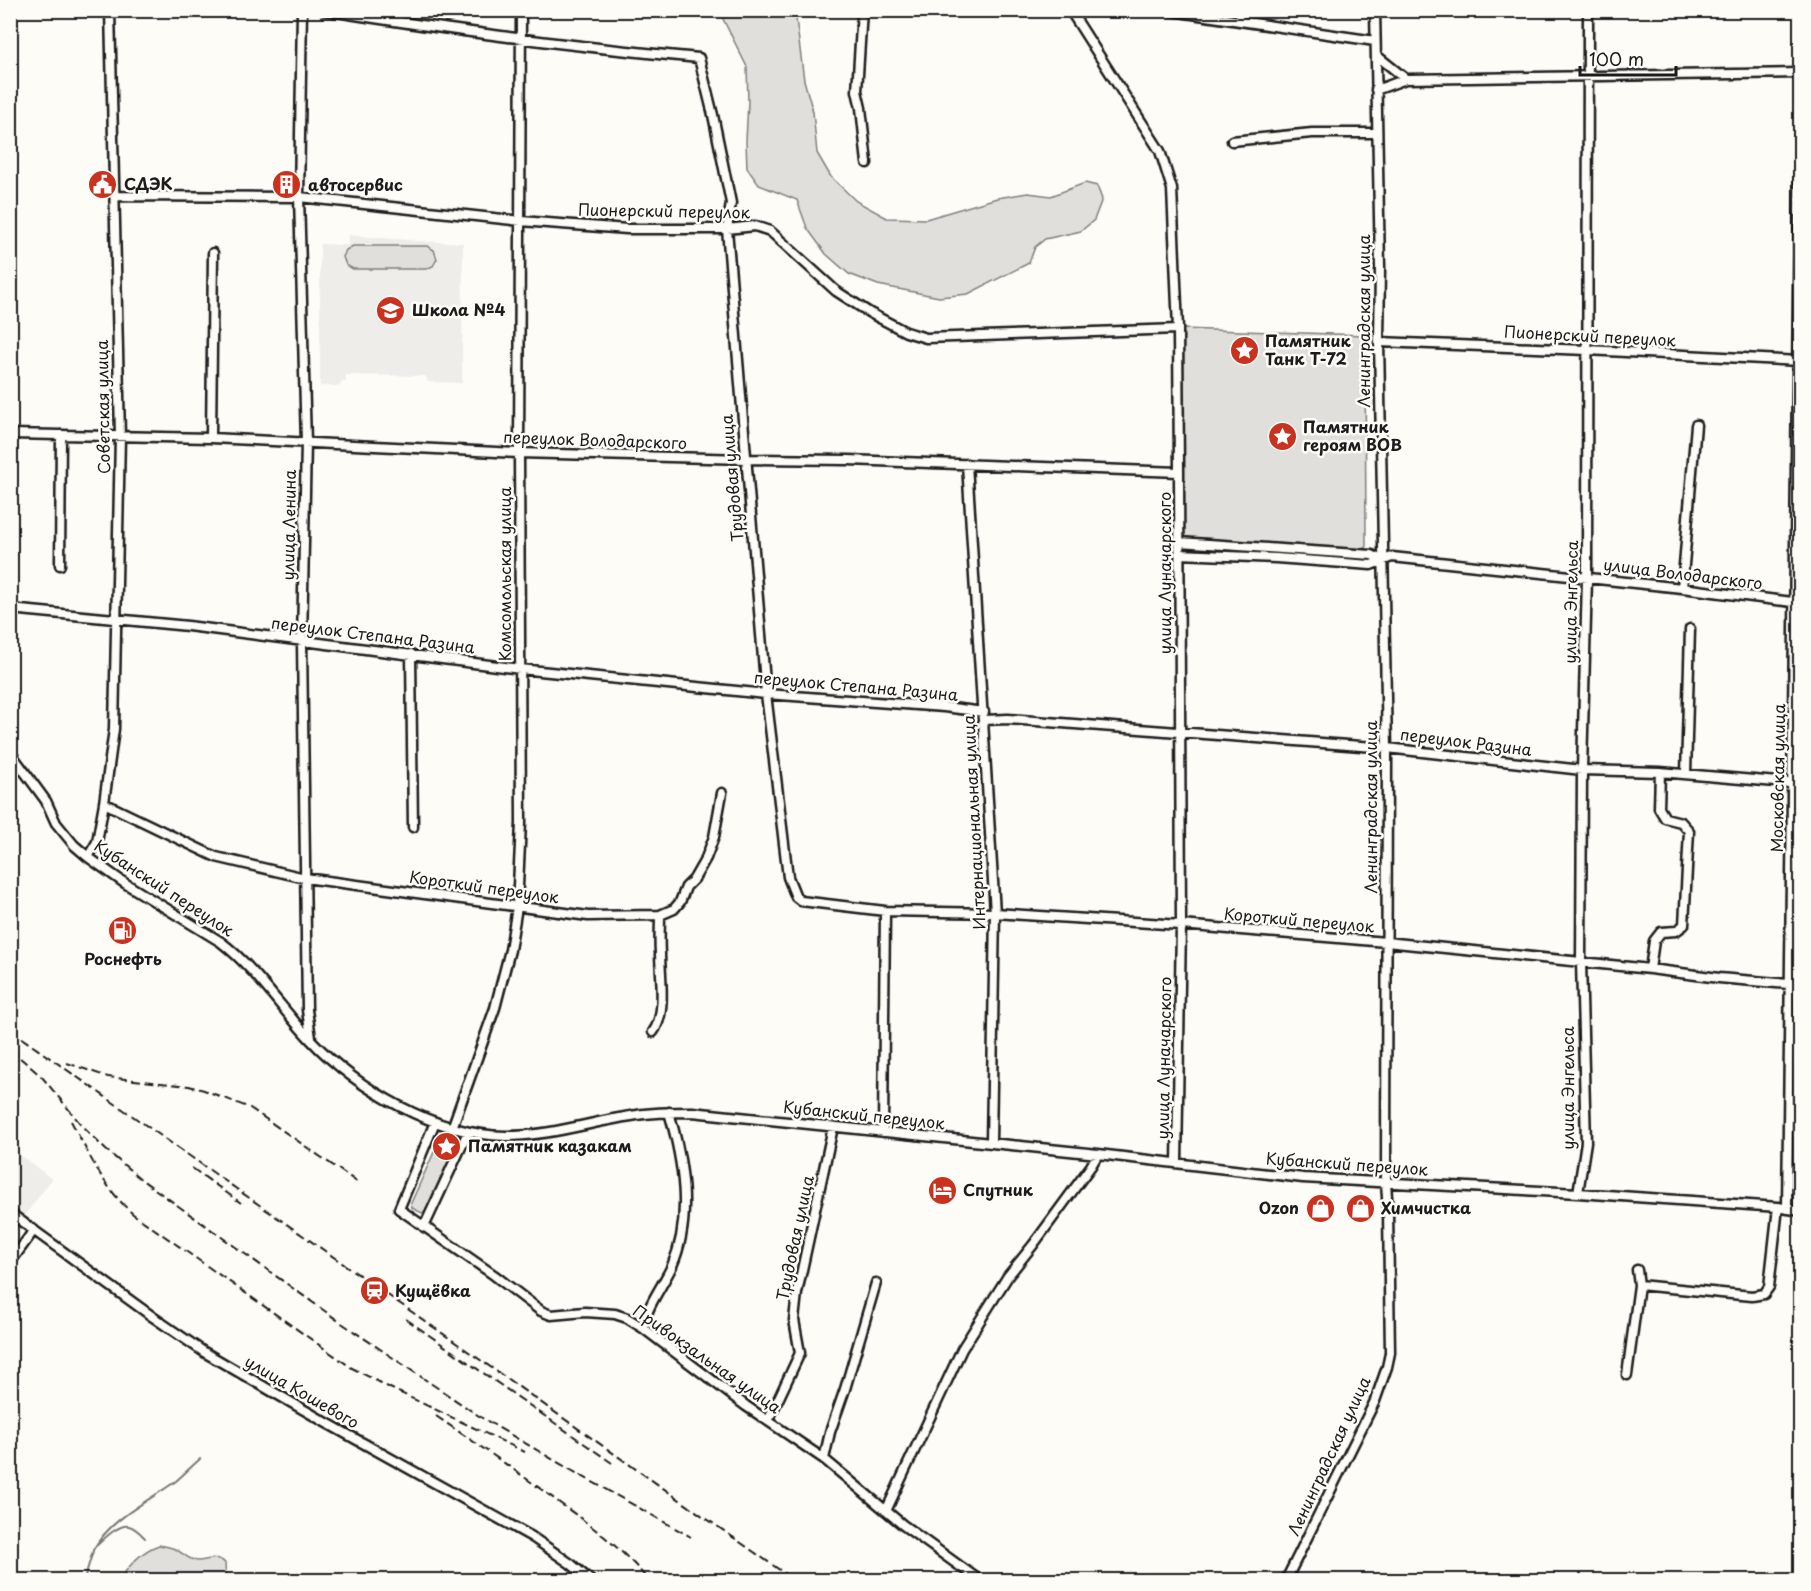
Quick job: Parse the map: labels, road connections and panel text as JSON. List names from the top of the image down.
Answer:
{
  "streets": {
    "street": [
      "Пионерский переулок",
      "Ленинградская улица",
      "Советская улица",
      "переулок Володарского",
      "Трудовая улица",
      "улица Ленина",
      "улица Луначарского",
      "Комсомольская улица",
      "улица Володарского",
      "улица Энгельса",
      "переулок Степана Разина",
      "переулок Разина",
      "Московская улица",
      "Интернациональная улица",
      "Короткий переулок",
      "Кубанский переулок",
      "Привокзальная улица",
      "улица Кошевого"
    ]
  },
  "crossings": [
    ["Пионерский переулок", "Ленинградская улица"],
    ["Пионерский переулок", "Советская улица"],
    ["Пионерский переулок", "Трудовая улица"],
    ["Пионерский переулок", "улица Ленина"],
    ["Пионерский переулок", "улица Луначарского"],
    ["Пионерский переулок", "Комсомольская улица"],
    ["Пионерский переулок", "улица Энгельса"],
    ["Пионерский переулок", "Московская улица"],
    ["Ленинградская улица", "улица Володарского"],
    ["Ленинградская улица", "переулок Разина"],
    ["Ленинградская улица", "Короткий переулок"],
    ["Ленинградская улица", "Кубанский переулок"],
    ["Советская улица", "переулок Володарского"],
    ["Советская улица", "переулок Степана Разина"],
    ["Советская улица", "Кубанский переулок"],
    ["переулок Володарского", "Трудовая улица"],
    ["переулок Володарского", "улица Ленина"],
    ["переулок Володарского", "улица Луначарского"],
    ["переулок Володарского", "Комсомольская улица"],
    ["переулок Володарского", "Интернациональная улица"],
    ["Трудовая улица", "Комсомольская улица"],
    ["Трудовая улица", "переулок Степана Разина"],
    ["Трудовая улица", "Короткий переулок"],
    ["Трудовая улица", "Кубанский переулок"],
    ["Трудовая улица", "Привокзальная улица"],
    ["улица Ленина", "переулок Степана Разина"],
    ["улица Ленина", "Короткий переулок"],
    ["улица Ленина", "Кубанский переулок"],
    ["улица Луначарского", "улица Володарского"],
    ["улица Луначарского", "переулок Разина"],
    ["улица Луначарского", "Короткий переулок"],
    ["улица Луначарского", "Кубанский переулок"],
    ["Комсомольская улица", "переулок Степана Разина"],
    ["Комсомольская улица", "Короткий переулок"],
    ["Комсомольская улица", "Кубанский переулок"],
    ["улица Володарского", "улица Энгельса"],
    ["улица Володарского", "Московская улица"],
    ["улица Энгельса", "переулок Разина"],
    ["улица Энгельса", "Короткий переулок"],
    ["улица Энгельса", "Кубанский переулок"],
    ["переулок Степана Разина", "переулок Разина"],
    ["переулок Степана Разина", "Интернациональная улица"],
    ["переулок Разина", "Московская улица"],
    ["переулок Разина", "Интернациональная улица"],
    ["Московская улица", "Короткий переулок"],
    ["Московская улица", "Кубанский переулок"],
    ["Интернациональная улица", "Короткий переулок"],
    ["Интернациональная улица", "Кубанский переулок"],
    ["Кубанский переулок", "Привокзальная улица"]
  ],
  "places": {
    "public building": ["СДЭК"],
    "building": ["автосервис"],
    "school or university": ["Школа №4"],
    "place": ["Памятник Танк Т-72", "Памятник героям ВОВ", "Памятник казакам"],
    "fuel station": ["Роснефть"],
    "hotel": ["Спутник"],
    "shop": ["Ozon", "Химчистка"],
    "station": ["Кущёвка"]
  },
  "scale_bar": "100 m"
}
